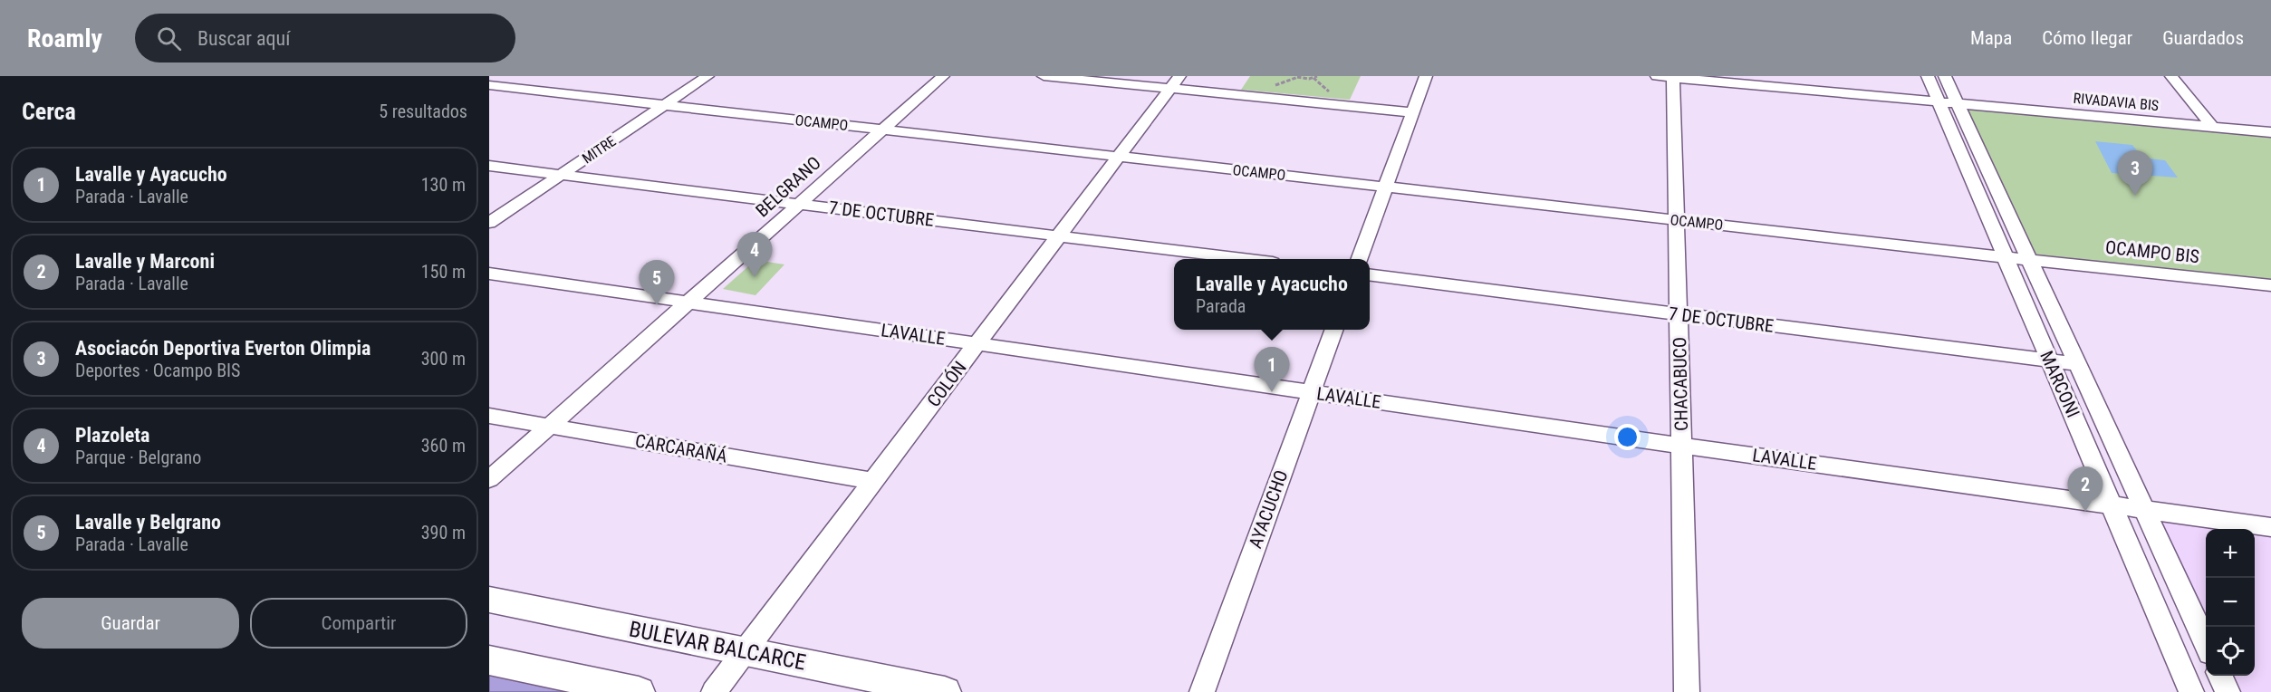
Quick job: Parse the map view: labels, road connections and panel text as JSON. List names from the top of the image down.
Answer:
{
  "streets": {
    "main road": ["BULEVAR BALCARCE"],
    "street": [
      "RIVADAVIA BIS",
      "OCAMPO",
      "MITRE",
      "BELGRANO",
      "7 DE OCTUBRE",
      "OCAMPO BIS",
      "LAVALLE",
      "COLÓN",
      "CHACABUCO",
      "MARCONI",
      "CARCARAÑÁ",
      "AYACUCHO"
    ]
  },
  "crossings": [
    ["RIVADAVIA BIS", "CHACABUCO"],
    ["RIVADAVIA BIS", "MARCONI"],
    ["OCAMPO", "MITRE"],
    ["OCAMPO", "BELGRANO"],
    ["OCAMPO", "OCAMPO BIS"],
    ["OCAMPO", "COLÓN"],
    ["OCAMPO", "CHACABUCO"],
    ["OCAMPO", "MARCONI"],
    ["MITRE", "7 DE OCTUBRE"],
    ["BELGRANO", "7 DE OCTUBRE"],
    ["BELGRANO", "LAVALLE"],
    ["BELGRANO", "CARCARAÑÁ"],
    ["7 DE OCTUBRE", "COLÓN"],
    ["7 DE OCTUBRE", "CHACABUCO"],
    ["7 DE OCTUBRE", "MARCONI"],
    ["OCAMPO BIS", "MARCONI"],
    ["LAVALLE", "COLÓN"],
    ["LAVALLE", "CHACABUCO"],
    ["LAVALLE", "MARCONI"],
    ["LAVALLE", "AYACUCHO"],
    ["COLÓN", "CARCARAÑÁ"],
    ["COLÓN", "BULEVAR BALCARCE"]
  ],
  "page": {
    "header": "Roamly",
    "search": "Buscar aquí",
    "nav": ["Mapa", "Cómo llegar", "Guardados"],
    "heading": ["Cerca", "5 resultados"],
    "list": [
      {
        "mark": "1",
        "name": "Lavalle y Ayacucho",
        "note": "Parada · Lavalle",
        "value": "130 m"
      },
      {
        "mark": "2",
        "name": "Lavalle y Marconi",
        "note": "Parada · Lavalle",
        "value": "150 m"
      },
      {
        "mark": "3",
        "name": "Asociacón Deportiva Everton Olimpia",
        "note": "Deportes · Ocampo BIS",
        "value": "300 m"
      },
      {
        "mark": "4",
        "name": "Plazoleta",
        "note": "Parque · Belgrano",
        "value": "360 m"
      },
      {
        "mark": "5",
        "name": "Lavalle y Belgrano",
        "note": "Parada · Lavalle",
        "value": "390 m"
      }
    ],
    "pins": [
      "3",
      "4",
      "5",
      "1",
      "2"
    ],
    "popup": ["Lavalle y Ayacucho", "Parada"],
    "map_buttons": ["+", "−"],
    "buttons": ["Guardar", "Compartir"]
  }
}
